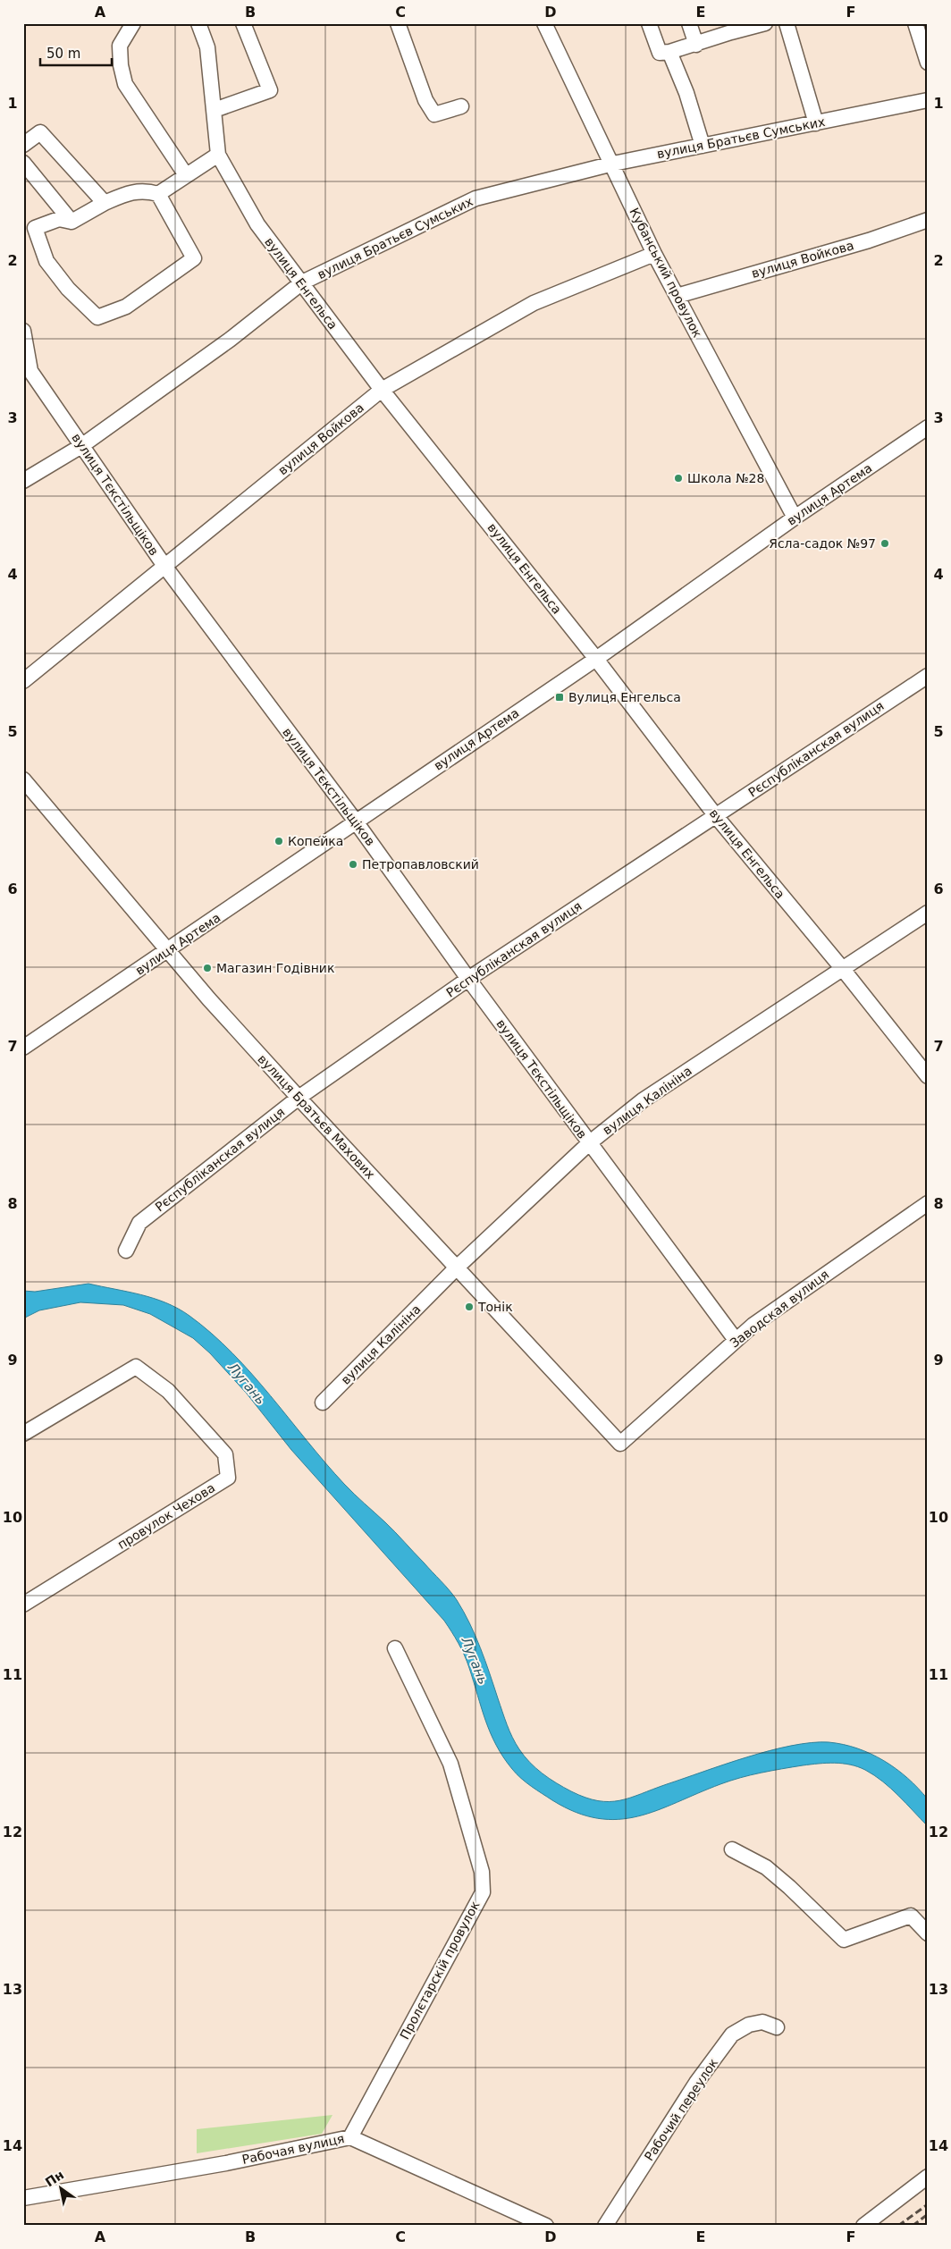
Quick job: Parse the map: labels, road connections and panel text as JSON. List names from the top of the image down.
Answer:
{
  "streets": {
    "street": [
      "вулиця Братьєв Сумських",
      "вулиця Войкова",
      "Кубанський провулок",
      "вулиця Енгельса",
      "вулиця Тєкстільщіков",
      "вулиця Артема",
      "Рєспубліканская вулиця",
      "вулиця Калініна",
      "вулиця Братьєв Махових",
      "Заводская вулиця",
      "провулок Чехова",
      "Пролєтарскій провулок",
      "Рабочий переулок",
      "Рабочая вулиця"
    ]
  },
  "crossings": [
    ["вулиця Братьєв Сумських", "Кубанський провулок"],
    ["вулиця Братьєв Сумських", "вулиця Енгельса"],
    ["вулиця Братьєв Сумських", "вулиця Тєкстільщіков"],
    ["вулиця Войкова", "Кубанський провулок"],
    ["вулиця Войкова", "вулиця Енгельса"],
    ["вулиця Войкова", "вулиця Тєкстільщіков"],
    ["Кубанський провулок", "вулиця Артема"],
    ["вулиця Енгельса", "вулиця Артема"],
    ["вулиця Енгельса", "Рєспубліканская вулиця"],
    ["вулиця Енгельса", "вулиця Калініна"],
    ["вулиця Тєкстільщіков", "вулиця Артема"],
    ["вулиця Тєкстільщіков", "Рєспубліканская вулиця"],
    ["вулиця Тєкстільщіков", "вулиця Калініна"],
    ["вулиця Тєкстільщіков", "Заводская вулиця"],
    ["вулиця Артема", "вулиця Братьєв Махових"],
    ["Рєспубліканская вулиця", "вулиця Братьєв Махових"],
    ["вулиця Калініна", "вулиця Братьєв Махових"],
    ["вулиця Братьєв Махових", "Заводская вулиця"],
    ["Пролєтарскій провулок", "Рабочая вулиця"]
  ],
  "water": ["Лугань"],
  "places": {
    "other": [
      "Школа №28",
      "Ясла-садок №97",
      "Копейка",
      "Петропавловский",
      "Магазин Годівник",
      "Тонік"
    ],
    "transit": ["Вулиця Енгельса"]
  },
  "scale_bar": "50 m",
  "north": "top left",
  "grid": {
    "columns": [
      "A",
      "B",
      "C",
      "D",
      "E",
      "F"
    ],
    "rows": [
      "1",
      "2",
      "3",
      "4",
      "5",
      "6",
      "7",
      "8",
      "9",
      "10",
      "11",
      "12",
      "13",
      "14"
    ]
  }
}
